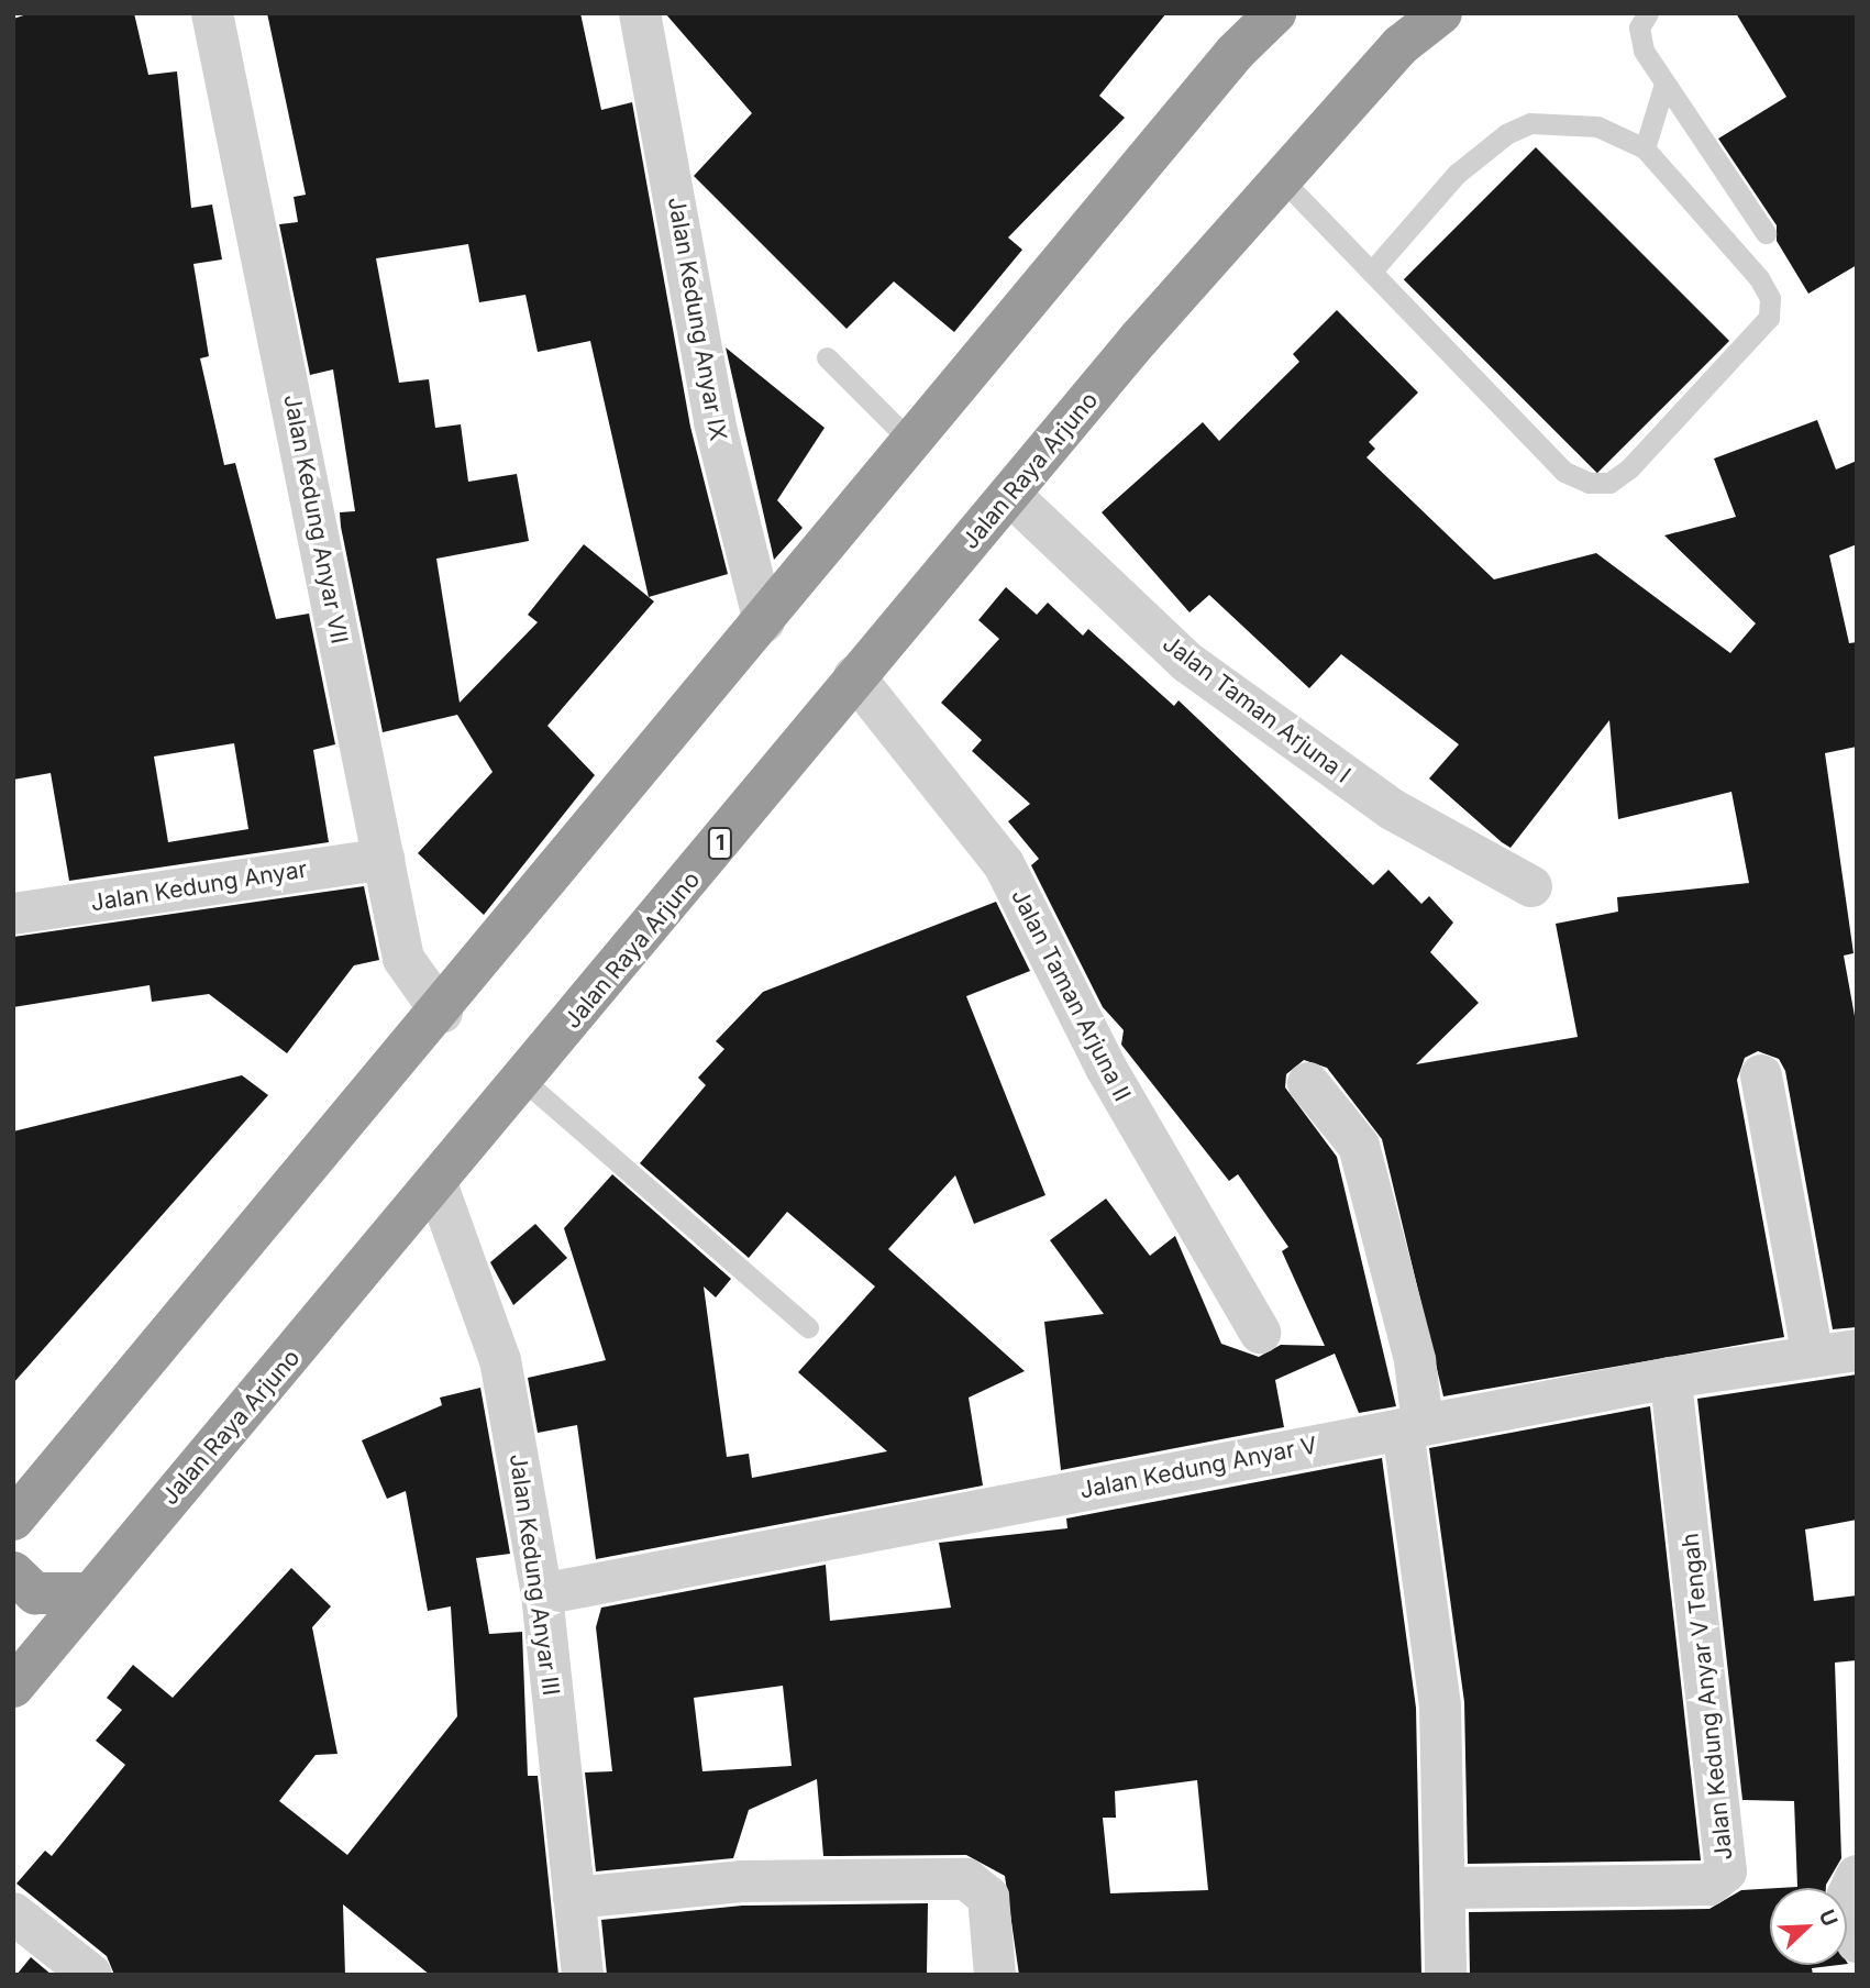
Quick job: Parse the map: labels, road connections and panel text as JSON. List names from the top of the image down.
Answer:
{
  "streets": {
    "highway": ["Jalan Raya Arjuno", "1"],
    "street": [
      "Jalan Kedung Anyar IX",
      "Jalan Kedung Anyar VII",
      "Jalan Taman Arjuna I",
      "Jalan Kedung Anyar",
      "Jalan Taman Arjuna II",
      "Jalan Kedung Anyar V",
      "Jalan Kedung Anyar III",
      "Jalan Kedung Anyar V Tengah"
    ]
  },
  "crossings": [
    ["Jalan Raya Arjuno", "Jalan Taman Arjuna I"],
    ["Jalan Raya Arjuno", "Jalan Taman Arjuna II"],
    ["Jalan Raya Arjuno", "Jalan Kedung Anyar III"],
    ["Jalan Kedung Anyar VII", "Jalan Kedung Anyar"],
    ["Jalan Kedung Anyar V", "Jalan Kedung Anyar III"],
    ["Jalan Kedung Anyar V", "Jalan Kedung Anyar V Tengah"]
  ],
  "north": "top right"
}
